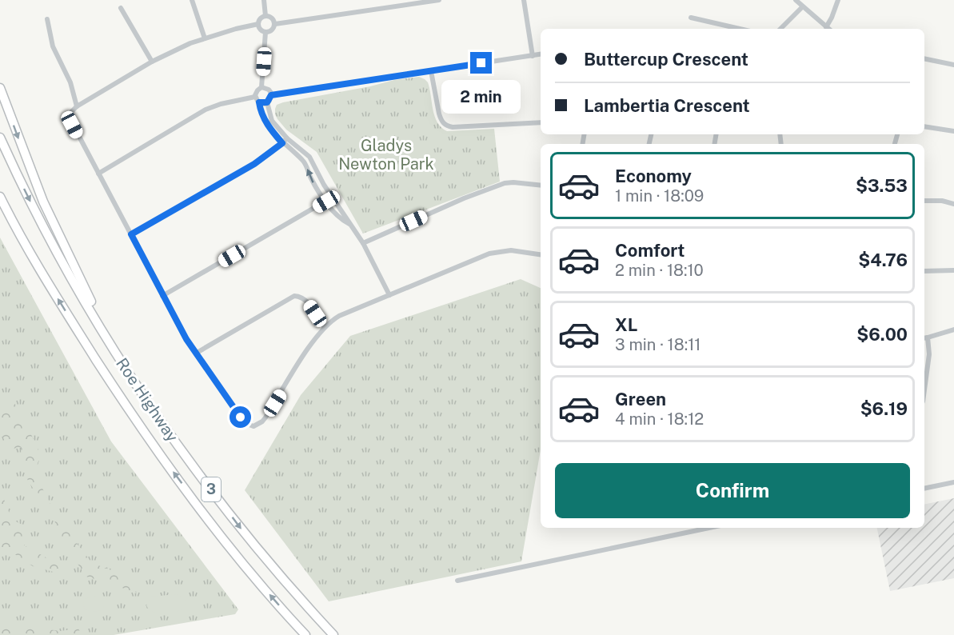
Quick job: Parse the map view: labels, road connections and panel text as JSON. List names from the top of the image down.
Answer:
{
  "streets": {
    "highway": ["Roe Highway", "3"]
  },
  "parks": ["Gladys Newton Park"],
  "page": {
    "banner": ["Buttercup Crescent", "Lambertia Crescent"],
    "bubble": "2 min",
    "list": [
      {
        "name": "Economy",
        "note": "1 min · 18:09",
        "value": "$3.53"
      },
      {
        "name": "Comfort",
        "note": "2 min · 18:10",
        "value": "$4.76"
      },
      {
        "name": "XL",
        "note": "3 min · 18:11",
        "value": "$6.00"
      },
      {
        "name": "Green",
        "note": "4 min · 18:12",
        "value": "$6.19"
      }
    ],
    "buttons": "Confirm"
  }
}
